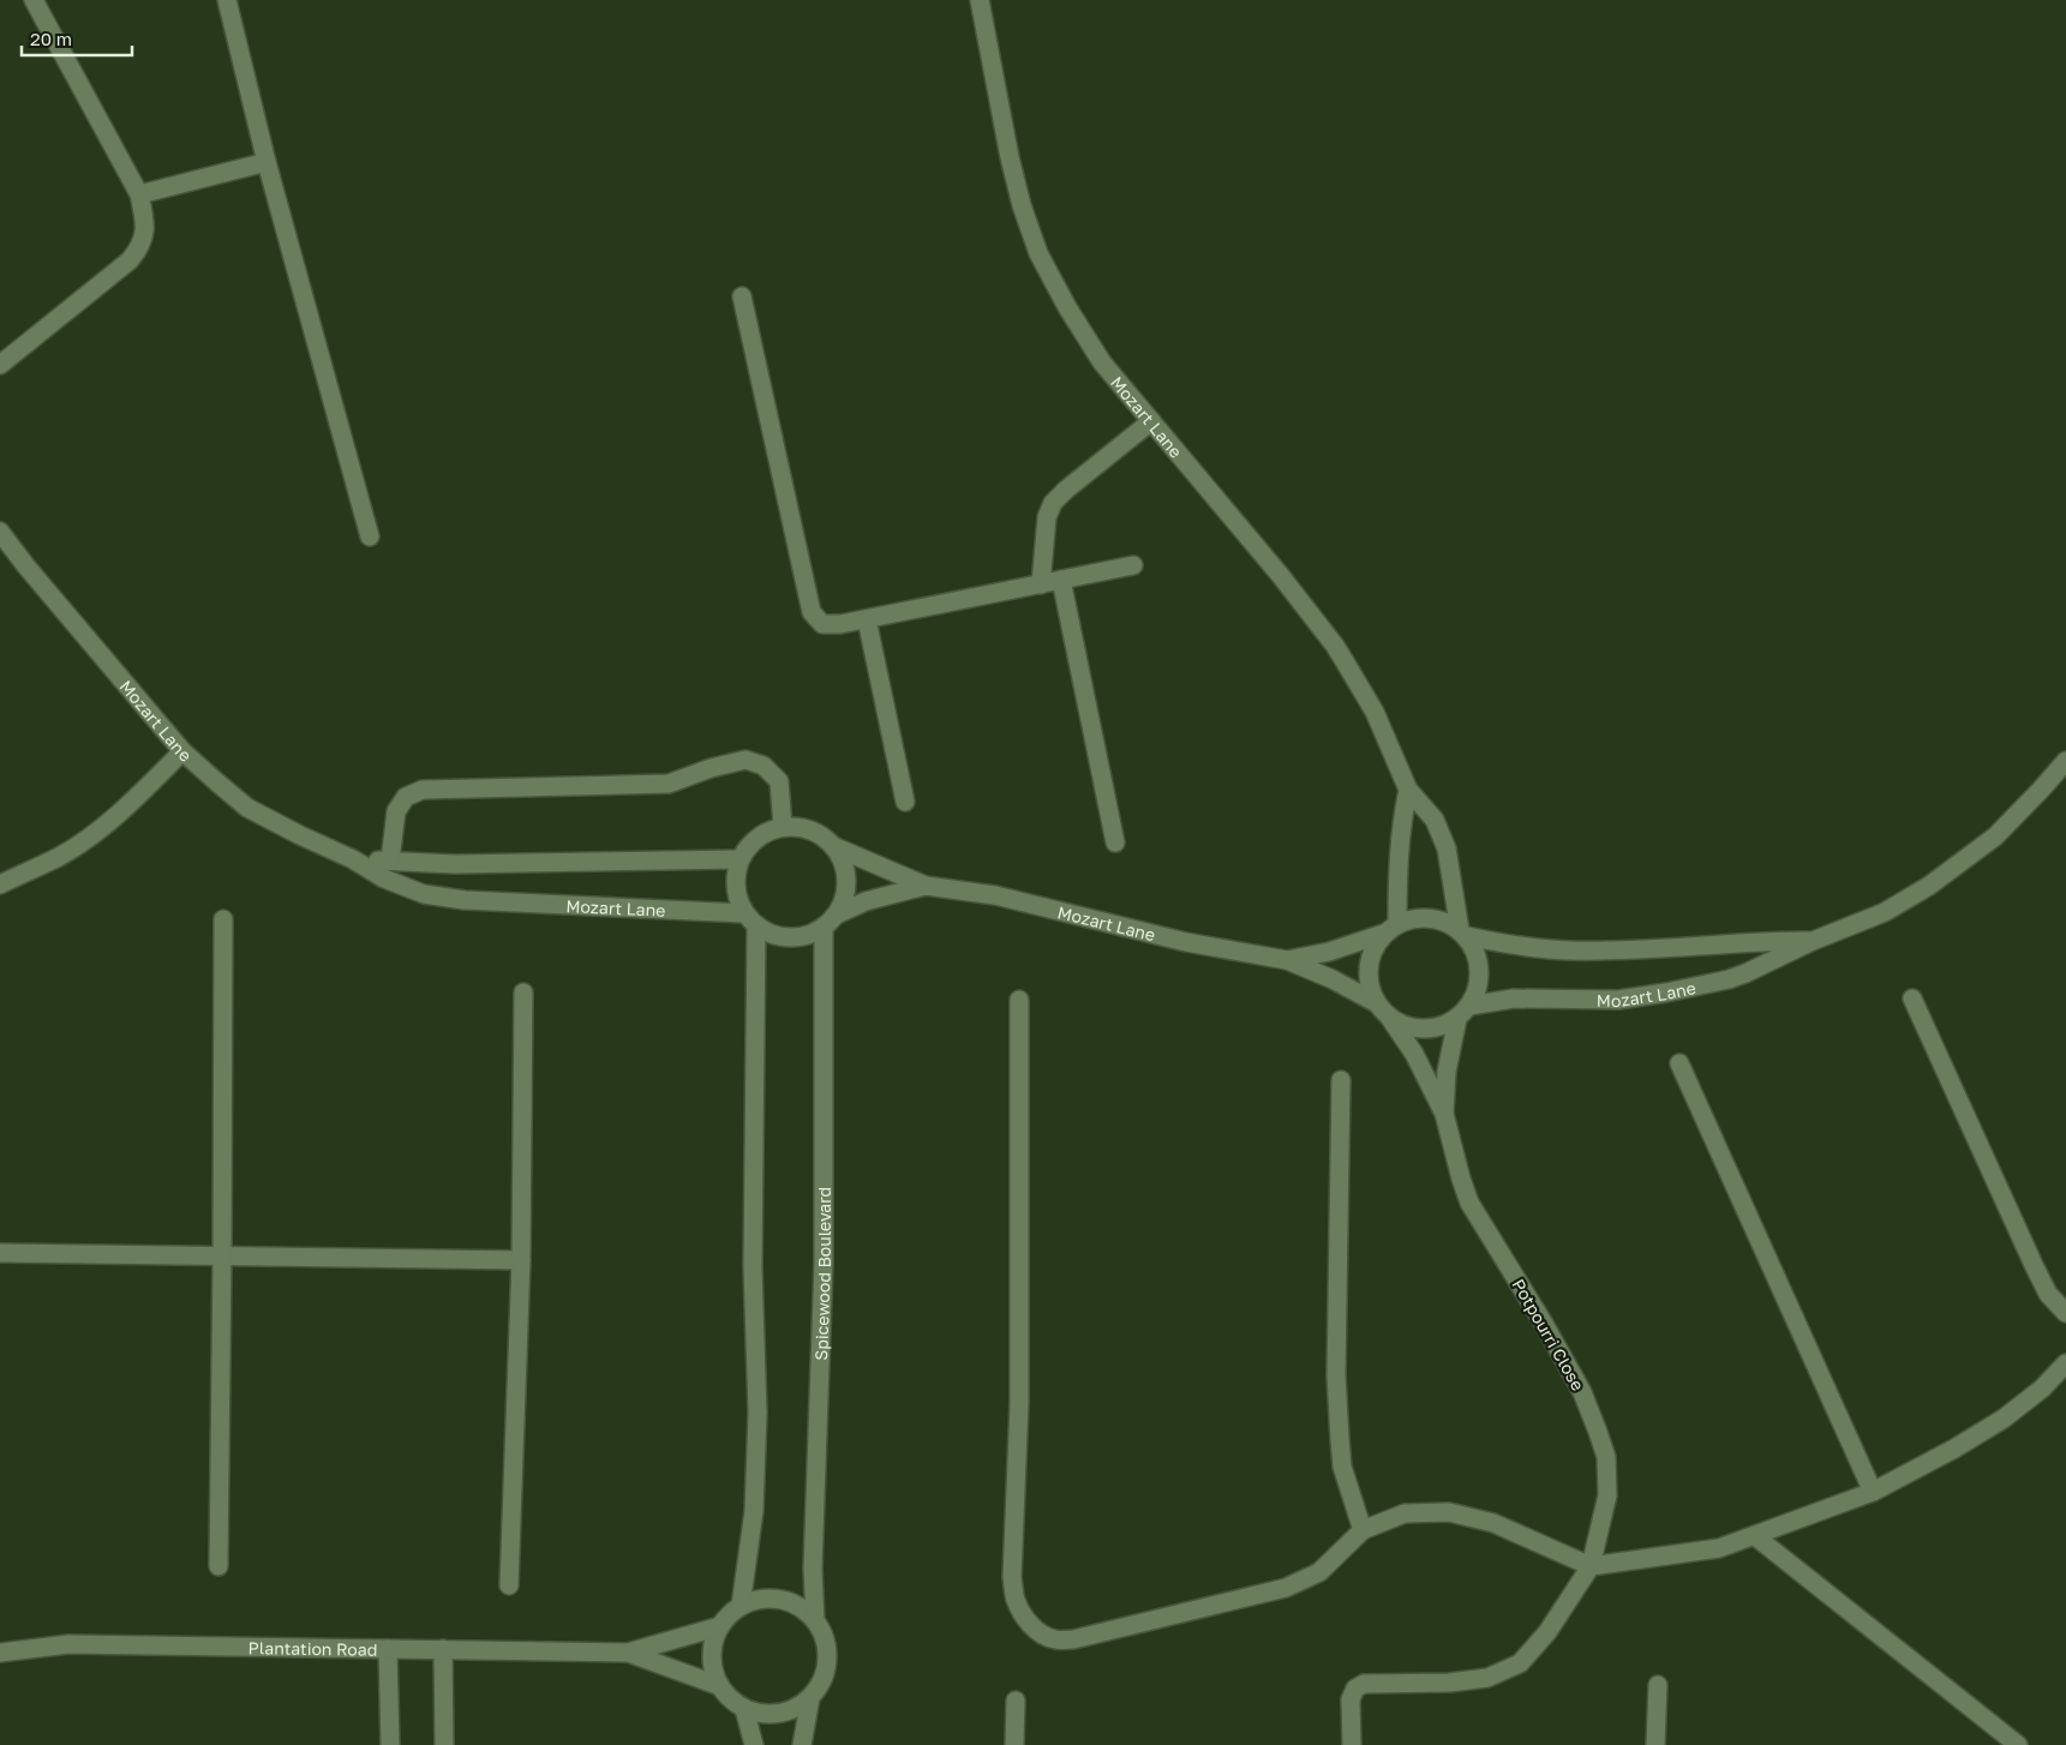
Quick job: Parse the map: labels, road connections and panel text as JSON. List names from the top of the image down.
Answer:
{
  "streets": {
    "street": [
      "Mozart Lane",
      "Spicewood Boulevard",
      "Potpourri Close",
      "Plantation Road"
    ]
  },
  "crossings": [
    ["Mozart Lane", "Spicewood Boulevard"],
    ["Mozart Lane", "Potpourri Close"],
    ["Spicewood Boulevard", "Plantation Road"]
  ],
  "scale_bar": "20 m"
}
